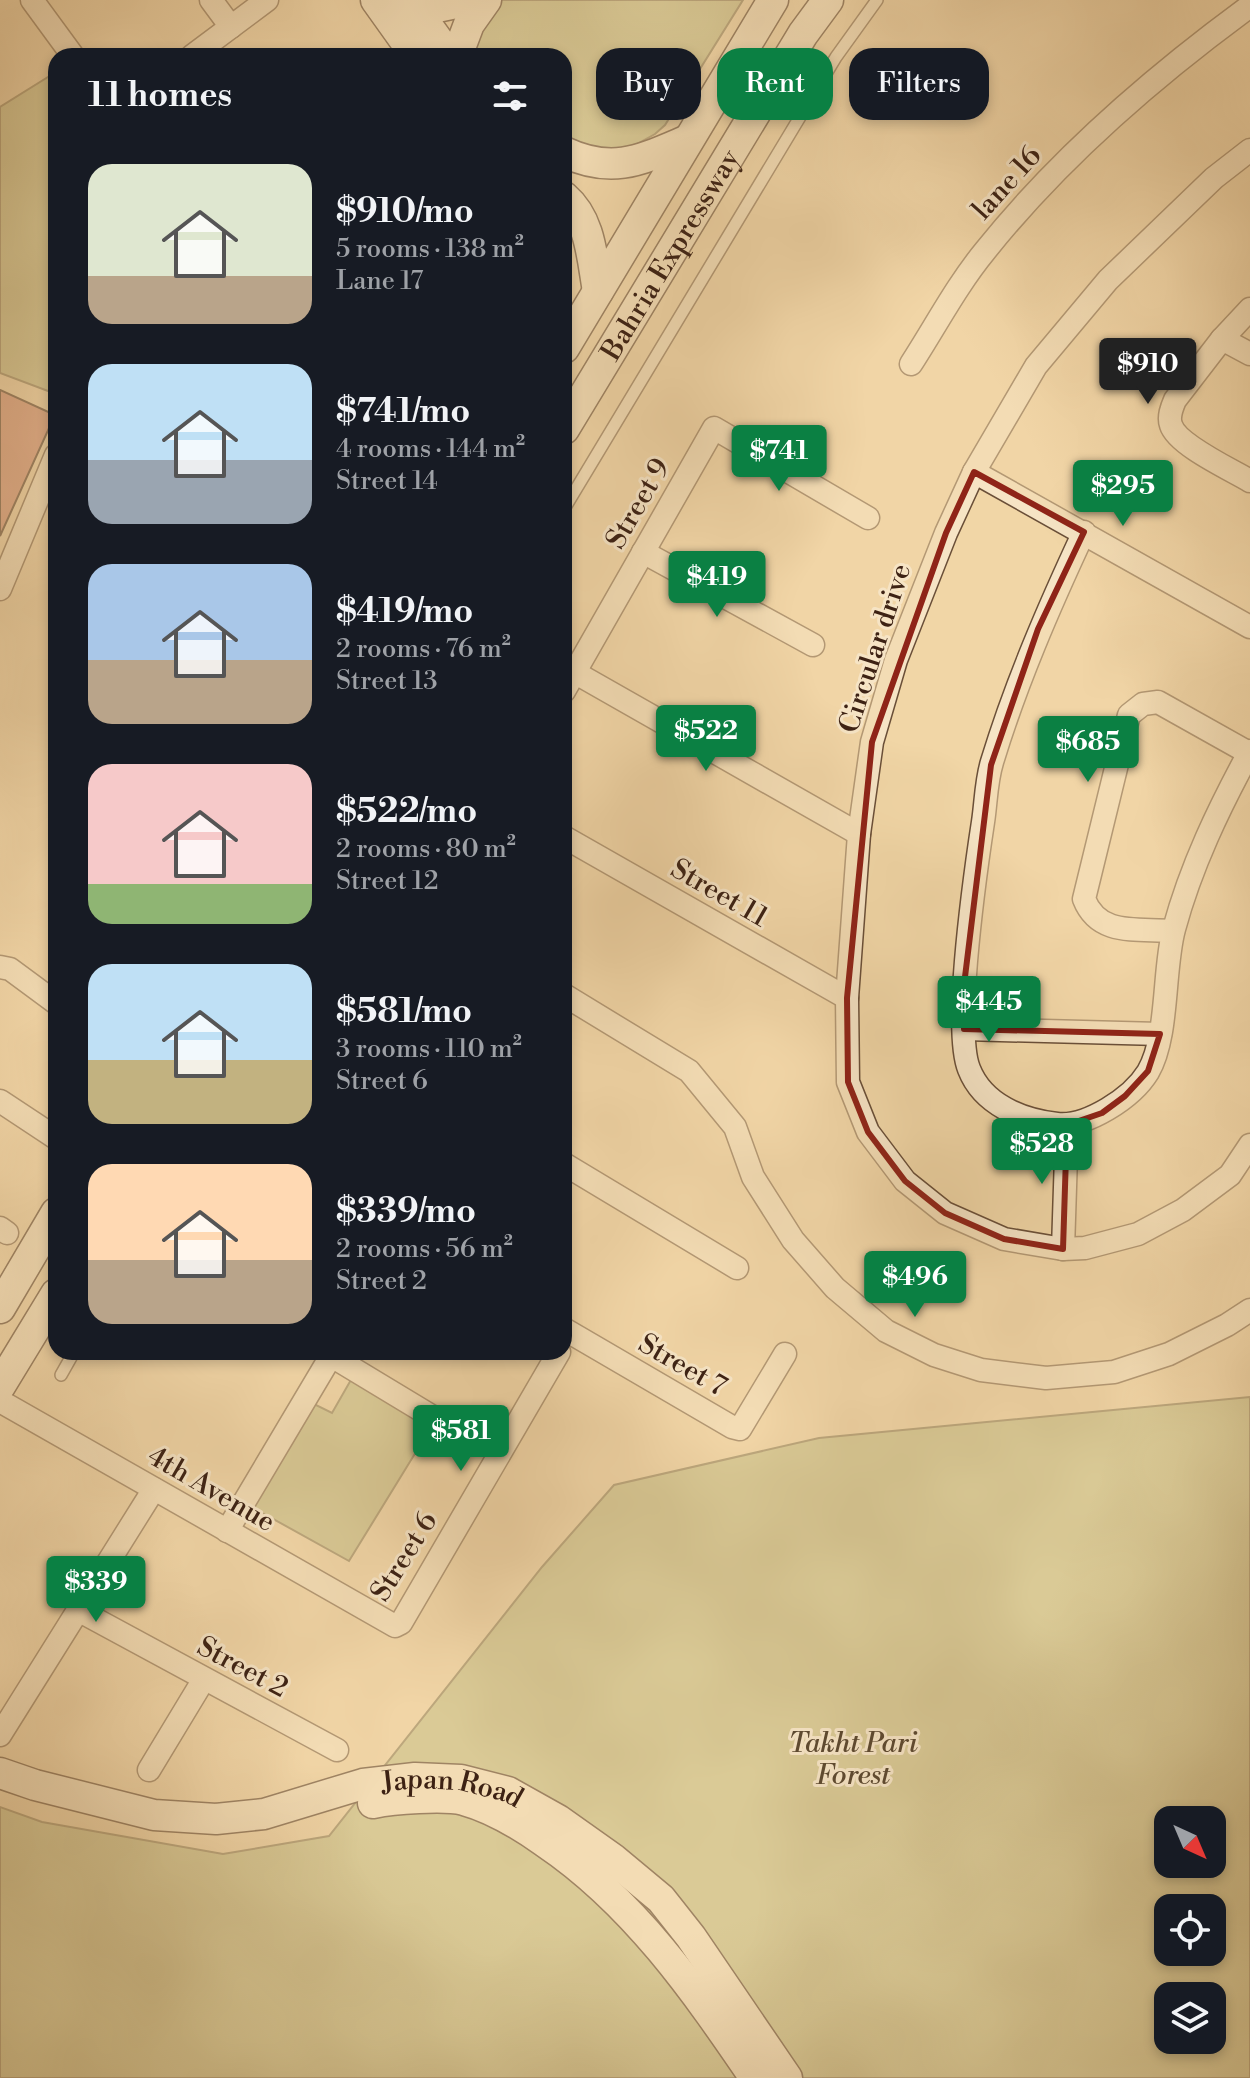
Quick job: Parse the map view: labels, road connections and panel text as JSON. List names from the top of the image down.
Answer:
{
  "streets": {
    "main road": ["Bahria Expressway", "Japan Road"],
    "street": [
      "lane 16",
      "Street 9",
      "Circular drive",
      "Street 11",
      "Street 7",
      "4th Avenue",
      "Street 6",
      "Street 2"
    ]
  },
  "crossings": [
    ["Circular drive", "Street 11"],
    ["4th Avenue", "Street 6"]
  ],
  "parks": ["Takht Pari Forest"],
  "north": "bottom right",
  "page": {
    "chip": ["Buy", "Rent", "Filters"],
    "heading": "11 homes",
    "list": [
      {
        "name": "$910/mo",
        "note": "5 rooms · 138 m² · Lane 17"
      },
      {
        "name": "$741/mo",
        "note": "4 rooms · 144 m² · Street 14"
      },
      {
        "name": "$419/mo",
        "note": "2 rooms · 76 m² · Street 13"
      },
      {
        "name": "$522/mo",
        "note": "2 rooms · 80 m² · Street 12"
      },
      {
        "name": "$581/mo",
        "note": "3 rooms · 110 m² · Street 6"
      },
      {
        "name": "$339/mo",
        "note": "2 rooms · 56 m² · Street 2"
      }
    ],
    "price": [
      "$910",
      "$741",
      "$295",
      "$419",
      "$522",
      "$685",
      "$445",
      "$528",
      "$496",
      "$581",
      "$339"
    ]
  }
}
